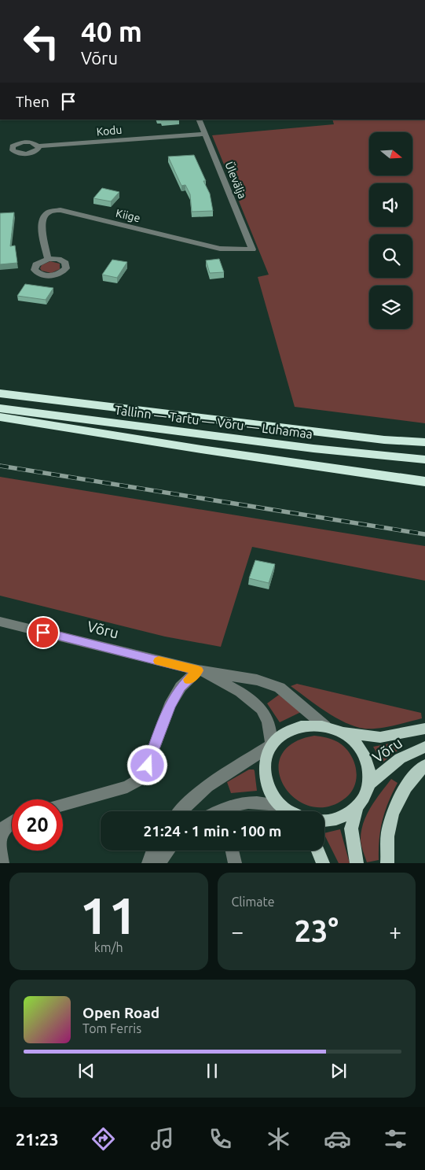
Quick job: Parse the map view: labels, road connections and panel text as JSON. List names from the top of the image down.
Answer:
{
  "streets": {
    "highway": ["Tallinn — Tartu — Võru — Luhamaa"],
    "main road": ["Võru"],
    "street": ["Kodu", "Ülevälja", "Kiige"]
  },
  "crossings": [
    ["Kodu", "Ülevälja"],
    ["Ülevälja", "Kiige"]
  ],
  "north": "right",
  "page": {
    "turn": ["40 m", "Võru"],
    "then": "Then",
    "limit": "20",
    "trip": "21:24 · 1 min · 100 m",
    "tile": [
      ["11", "km/h"],
      "Climate"
    ],
    "heat": ["−", "23°", "+"],
    "song": ["Open Road", "Tom Ferris"],
    "tabs": "21:23"
  }
}
